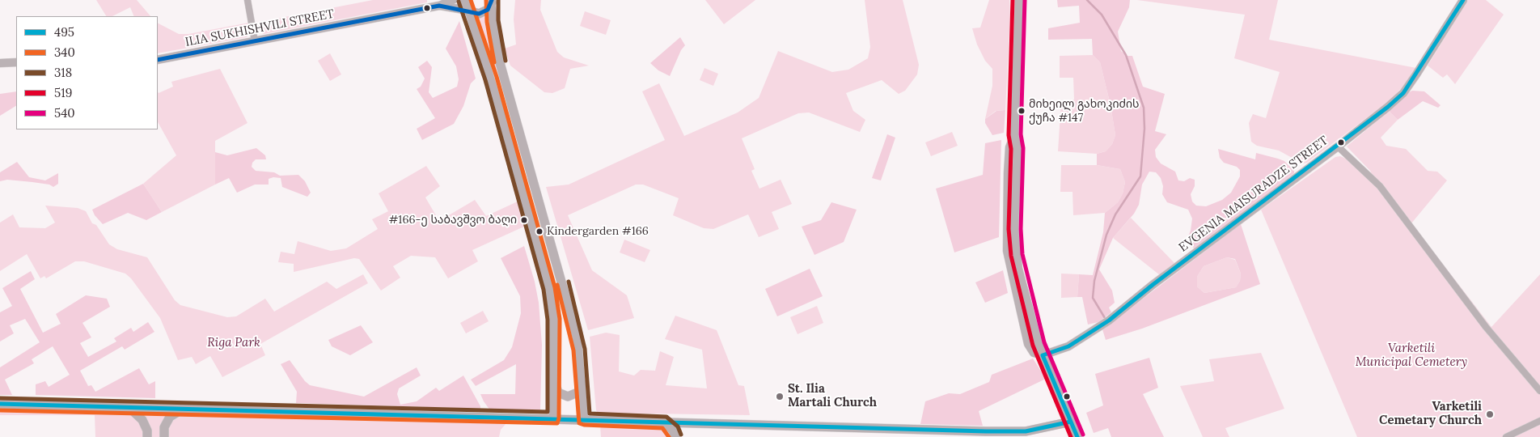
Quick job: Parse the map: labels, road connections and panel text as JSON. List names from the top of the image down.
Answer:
{
  "streets": {
    "street": ["ILIA SUKHISHVILI STREET", "EVGENIA MAISURADZE STREET"]
  },
  "parks": ["Riga Park", "Varketili Municipal Cemetery"],
  "places": [
    "მიხეილ გახოკიძის ქუჩა #147",
    "#166-ე საბავშვო ბაღი",
    "Kindergarden #166",
    "St. Ilia Martali Church",
    "Varketili Cemetary Church"
  ],
  "lines": [
    "transit line 495",
    "transit line 340",
    "transit line 318",
    "transit line 519",
    "transit line 540"
  ],
  "legend": [
    "495",
    "340",
    "318",
    "519",
    "540"
  ]
}
